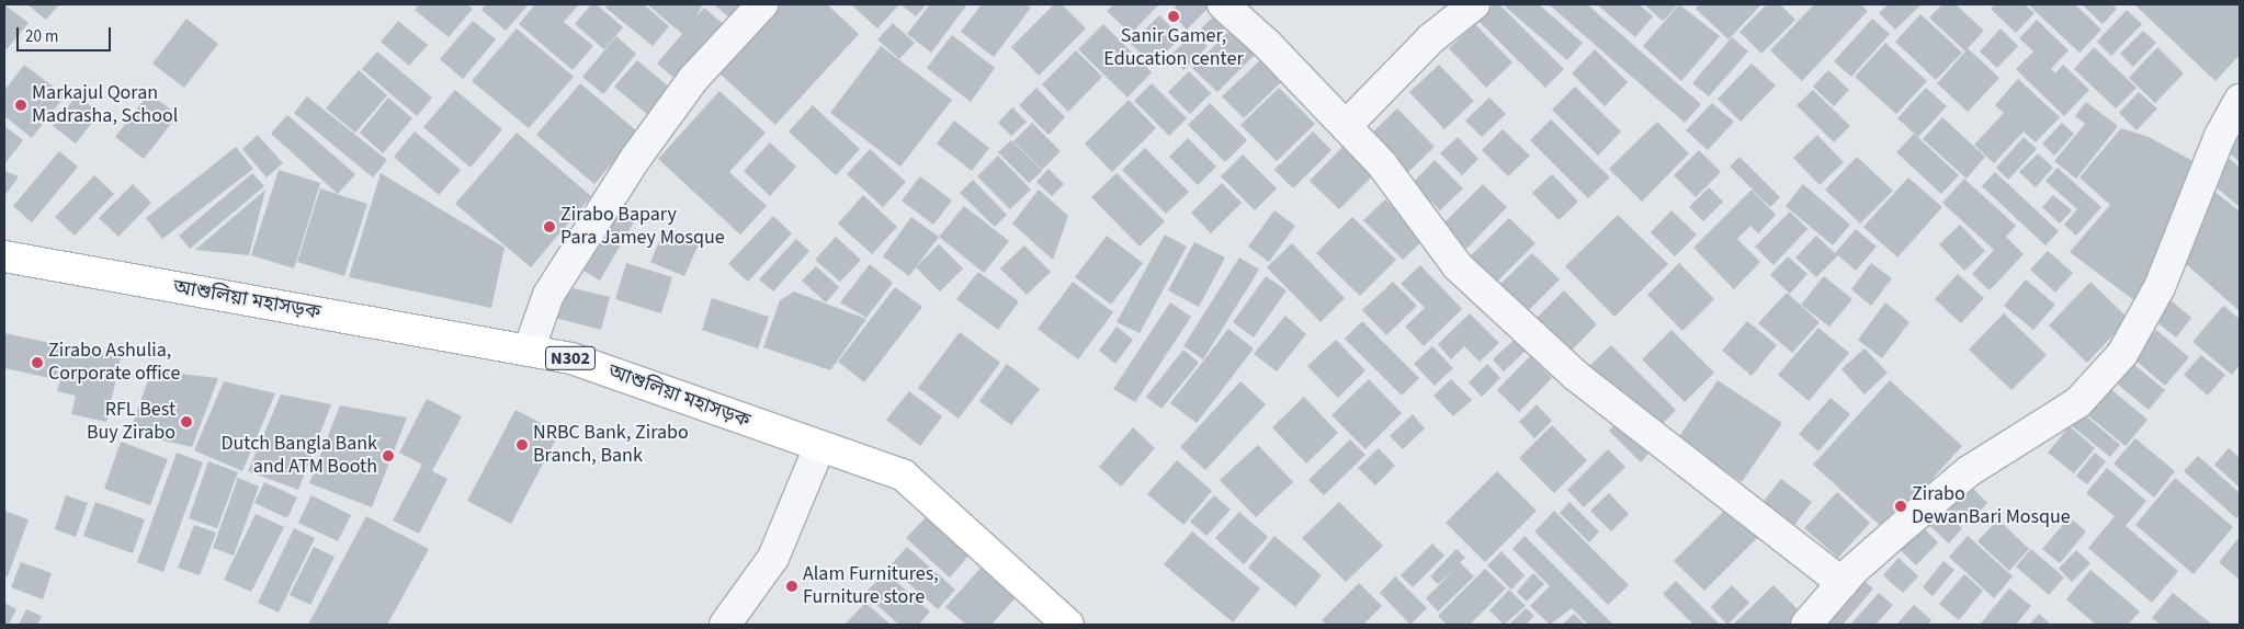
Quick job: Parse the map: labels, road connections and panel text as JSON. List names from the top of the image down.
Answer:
{
  "streets": {
    "highway": ["আশুলিয়া মহাসড়ক", "N302"]
  },
  "places": [
    "Sanir Gamer, Education center",
    "Markajul Qoran Madrasha, School",
    "Zirabo Bapary Para Jamey Mosque",
    "Zirabo Ashulia, Corporate office",
    "RFL Best Buy Zirabo",
    "NRBC Bank, Zirabo Branch, Bank",
    "Dutch Bangla Bank and ATM Booth",
    "Zirabo DewanBari Mosque",
    "Alam Furnitures, Furniture store"
  ],
  "scale_bar": "20 m"
}
